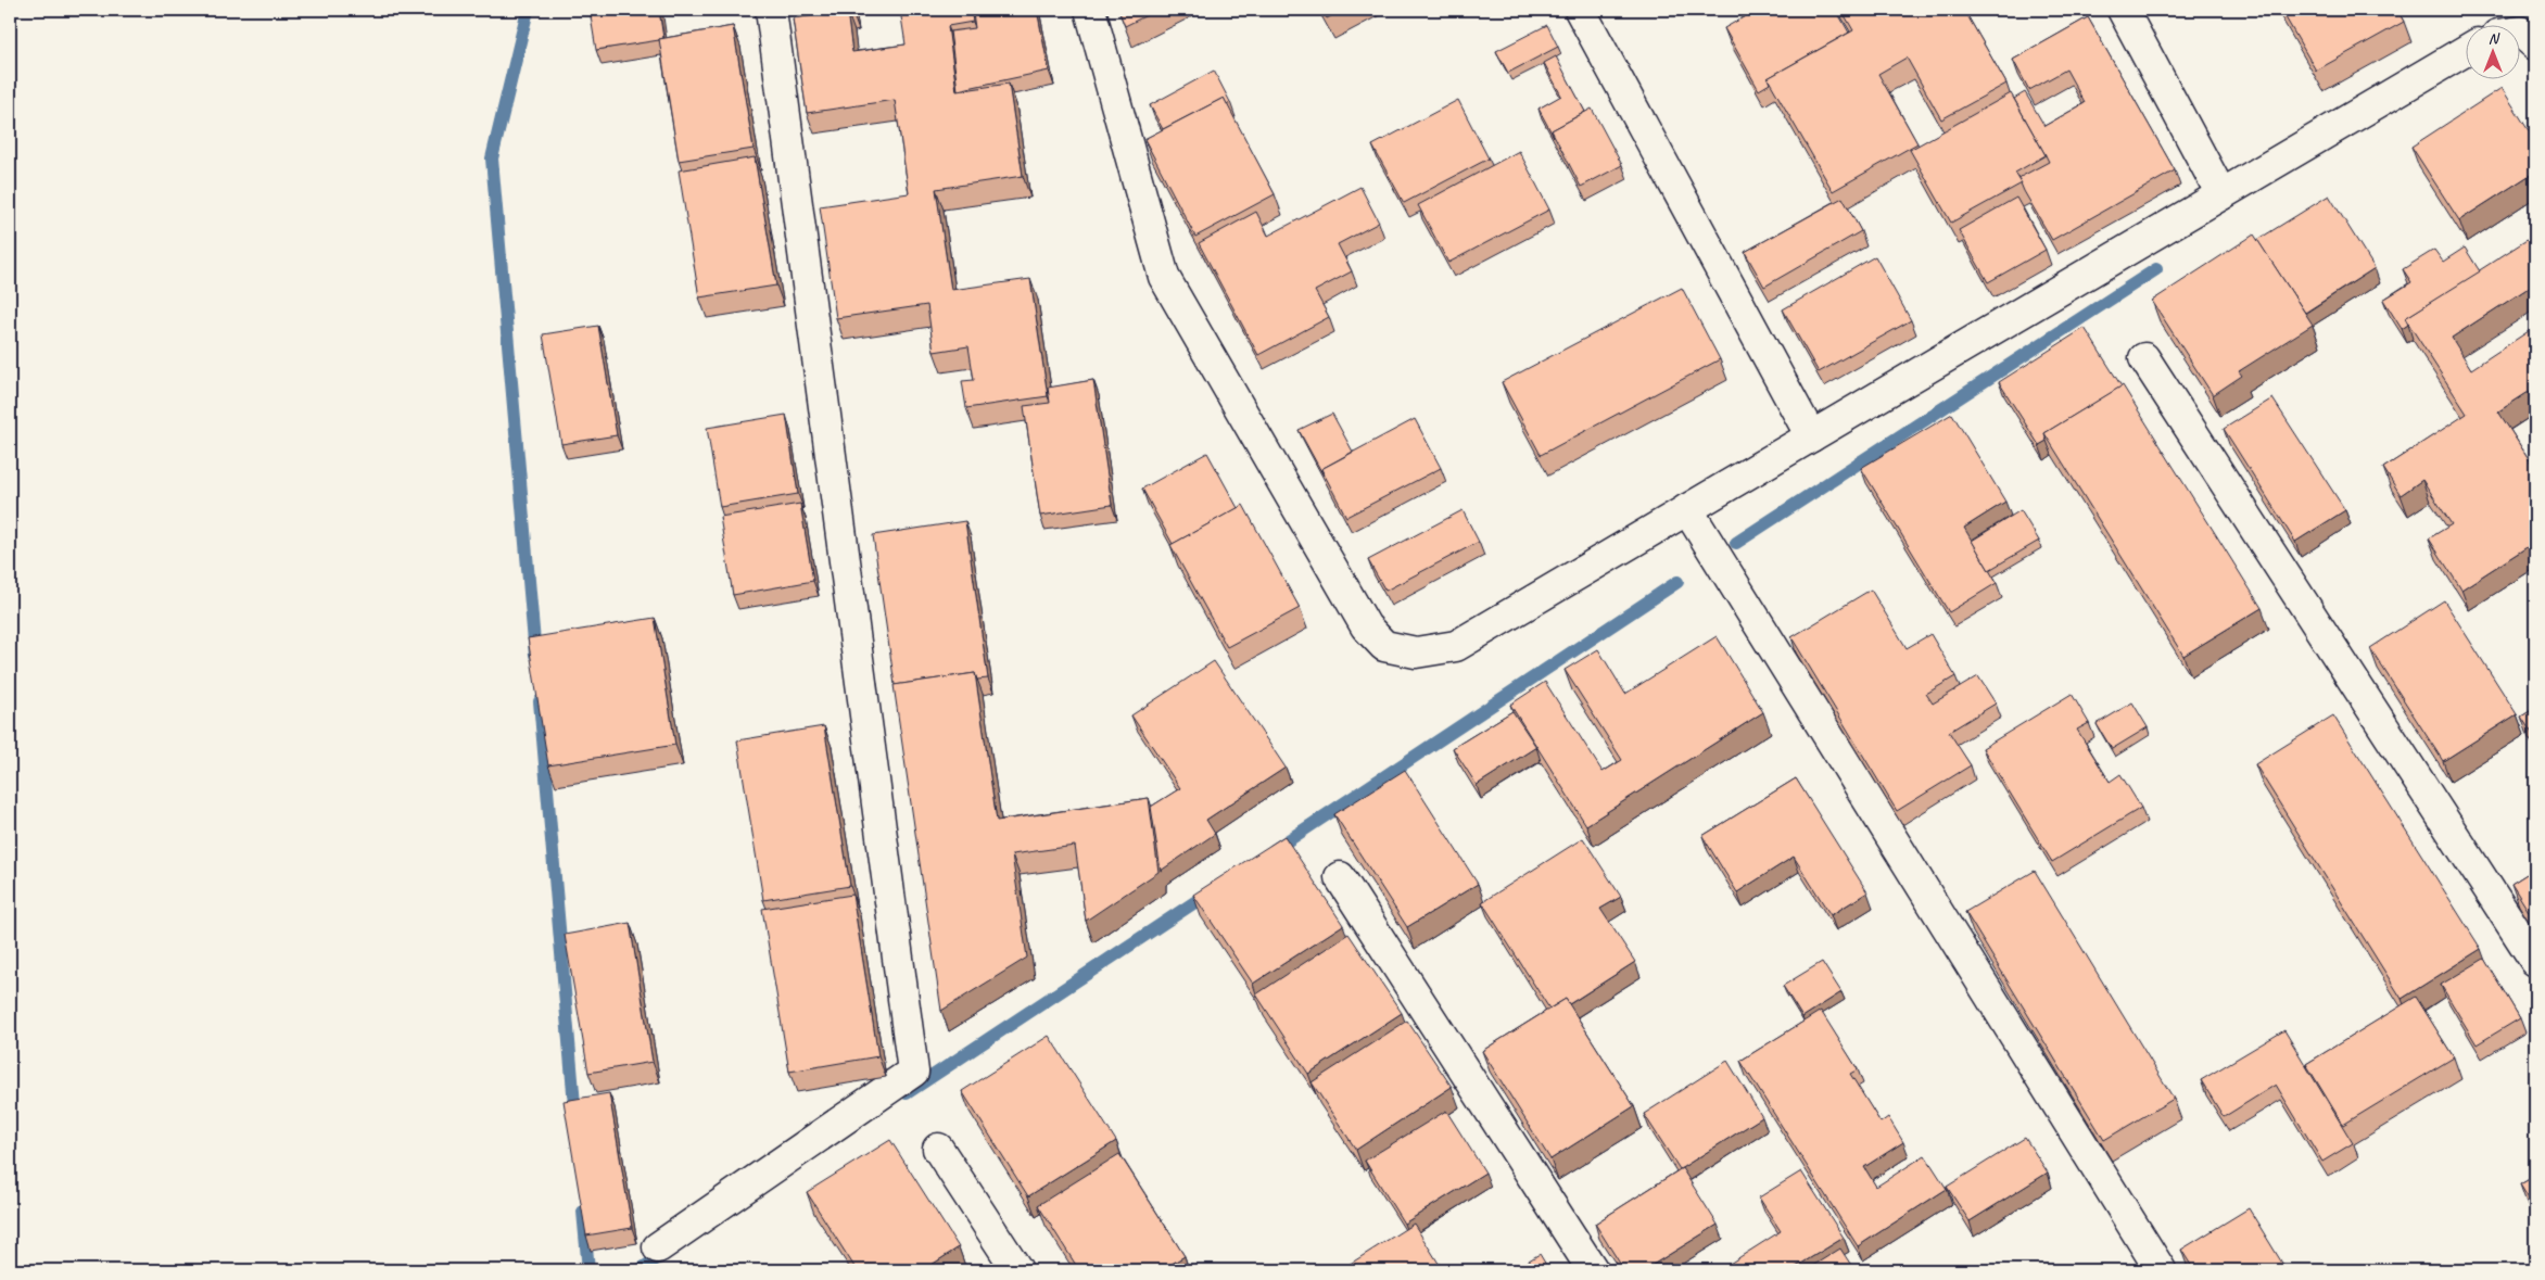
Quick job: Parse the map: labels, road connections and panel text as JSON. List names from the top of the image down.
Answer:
{
  "north": "top"
}
